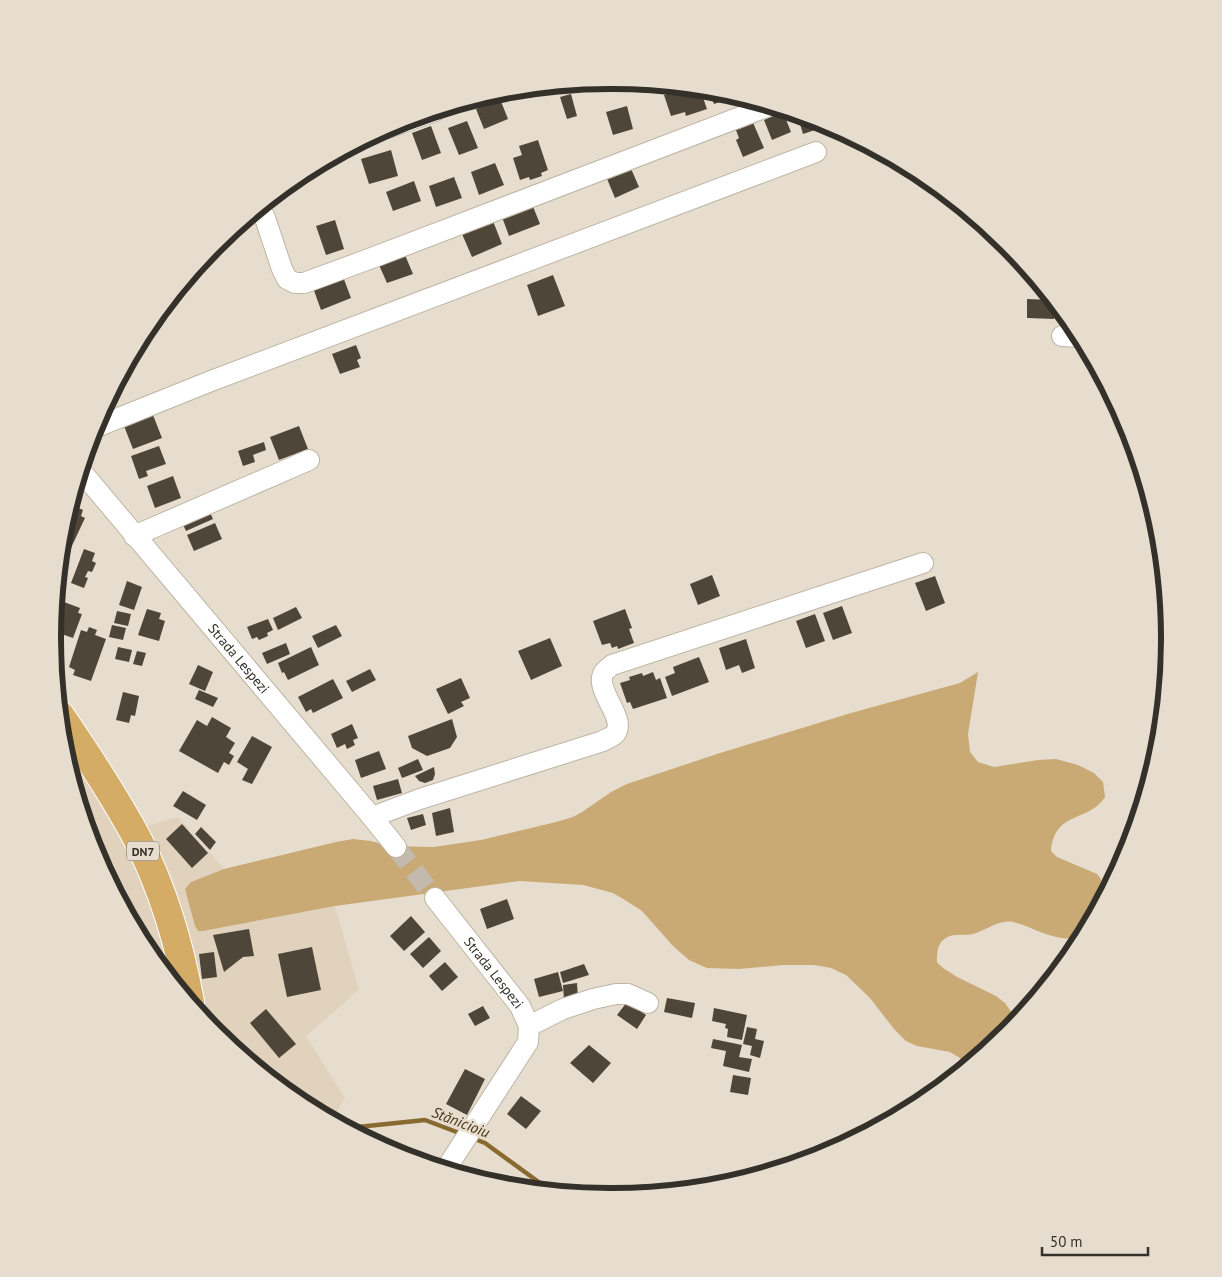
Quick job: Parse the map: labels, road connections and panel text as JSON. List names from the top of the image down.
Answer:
{
  "streets": {
    "highway": ["DN7"],
    "street": ["Strada Lespezi"]
  },
  "water": ["Stănicioiu"],
  "scale_bar": "50 m"
}
